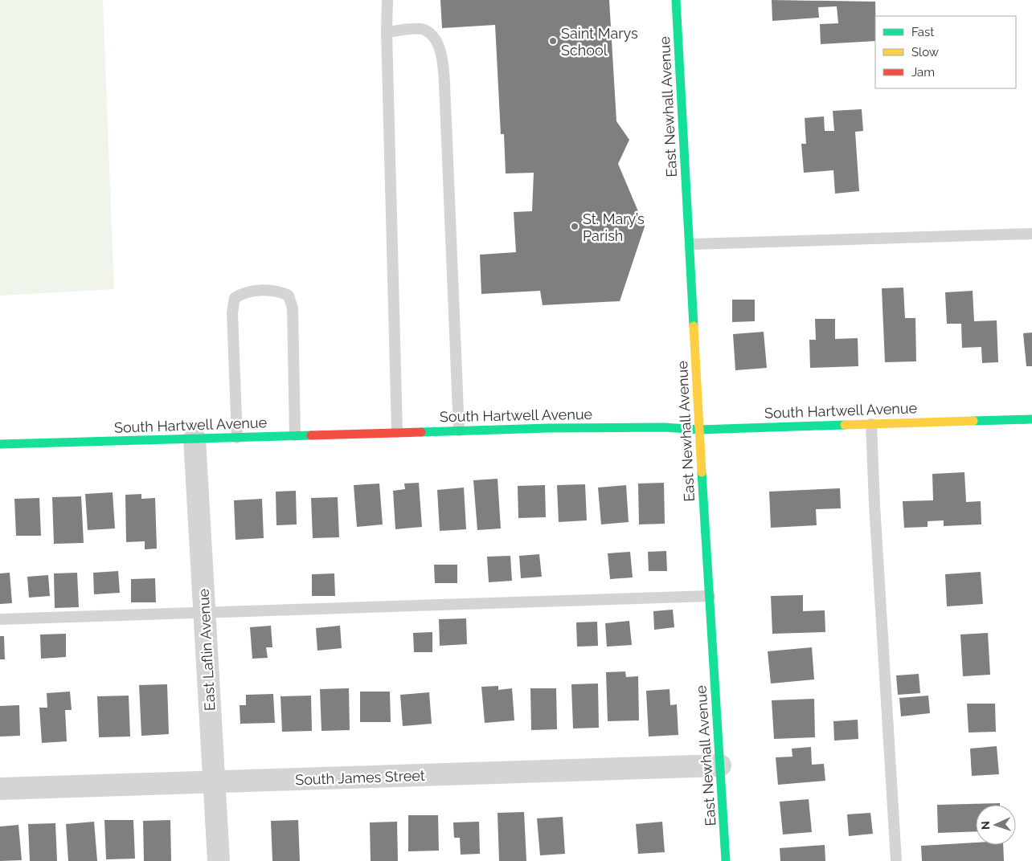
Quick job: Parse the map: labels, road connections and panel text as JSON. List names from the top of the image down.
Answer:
{
  "streets": {
    "street": [
      "East Newhall Avenue",
      "South Hartwell Avenue",
      "East Laflin Avenue",
      "South James Street"
    ]
  },
  "crossings": [
    ["East Newhall Avenue", "South Hartwell Avenue"],
    ["East Newhall Avenue", "South James Street"],
    ["South Hartwell Avenue", "East Laflin Avenue"],
    ["East Laflin Avenue", "South James Street"]
  ],
  "places": ["Saint Marys School", "St. Mary’s Parish"],
  "legend": ["Fast", "Slow", "Jam"],
  "north": "left"
}
